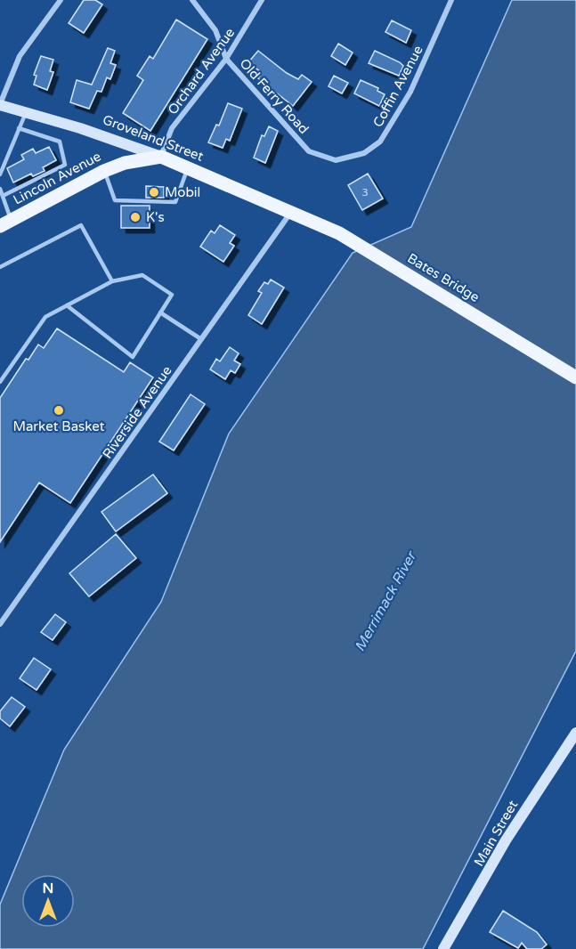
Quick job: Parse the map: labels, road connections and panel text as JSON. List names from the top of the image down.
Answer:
{
  "streets": {
    "main road": ["Groveland Street", "Lincoln Avenue", "Bates Bridge"],
    "street": [
      "Orchard Avenue",
      "Coffin Avenue",
      "Old Ferry Road",
      "Riverside Avenue",
      "Main Street"
    ]
  },
  "crossings": [
    ["Orchard Avenue", "Old Ferry Road"],
    ["Orchard Avenue", "Groveland Street"],
    ["Orchard Avenue", "Lincoln Avenue"],
    ["Coffin Avenue", "Old Ferry Road"],
    ["Groveland Street", "Lincoln Avenue"],
    ["Groveland Street", "Bates Bridge"],
    ["Groveland Street", "Riverside Avenue"],
    ["Bates Bridge", "Riverside Avenue"]
  ],
  "water": ["Merrimack River"],
  "places": ["Mobil", "K's", "Market Basket"],
  "house_numbers": ["3"],
  "north": "top"
}
